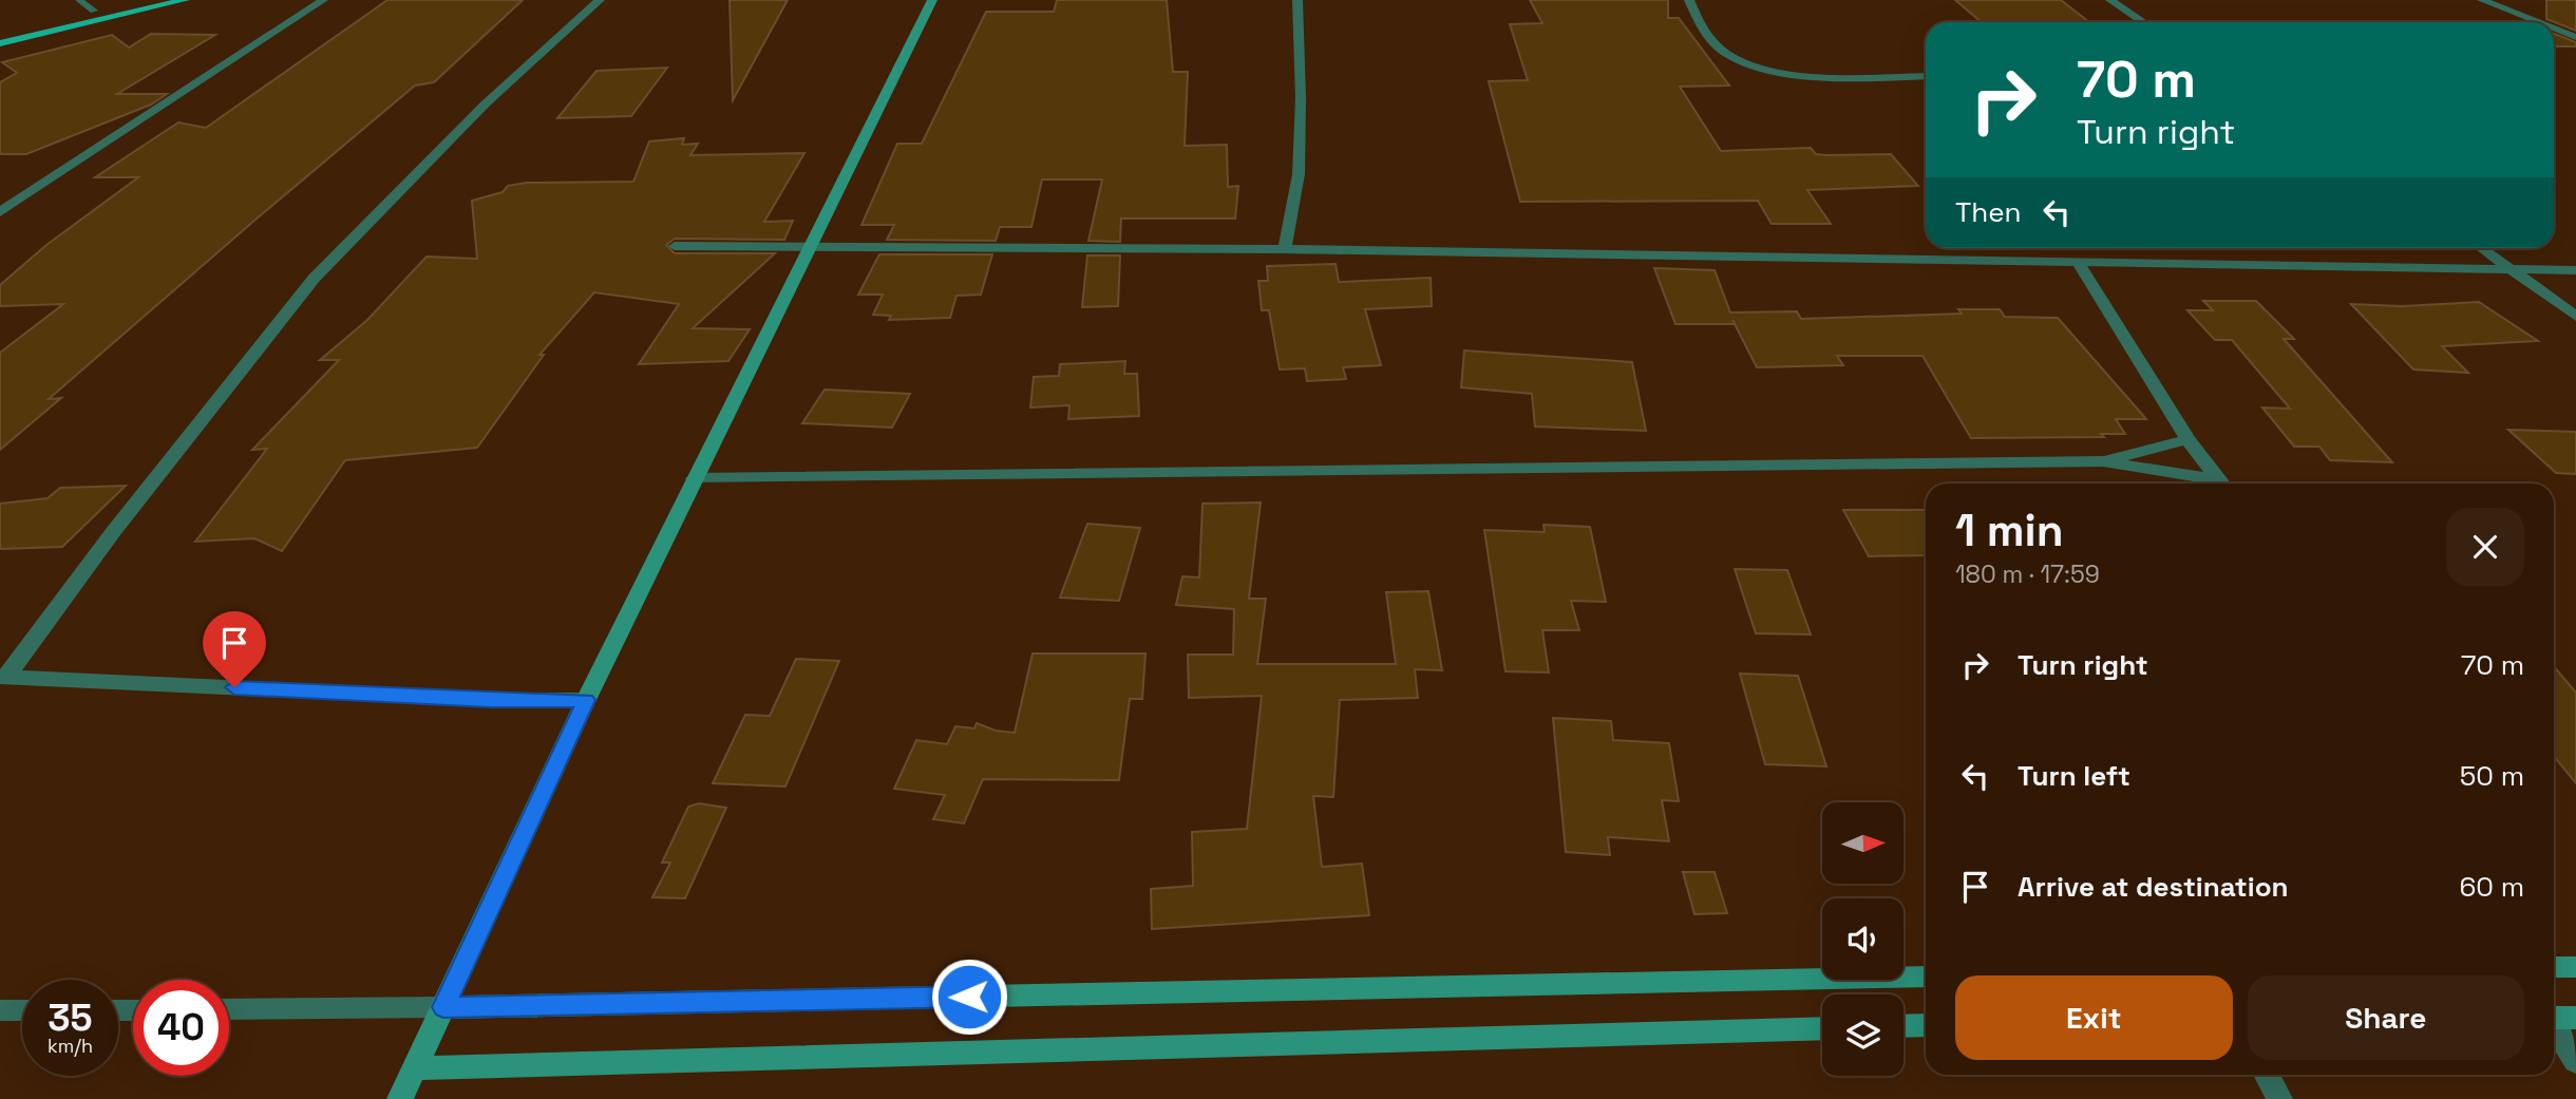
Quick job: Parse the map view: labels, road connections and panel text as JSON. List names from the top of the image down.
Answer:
{
  "north": "right",
  "page": {
    "turn": ["70 m", "Turn right"],
    "then": "Then",
    "heading": ["1 min", "180 m · 17:59"],
    "list": [
      {
        "name": "Turn right",
        "value": "70 m"
      },
      {
        "name": "Turn left",
        "value": "50 m"
      },
      {
        "name": "Arrive at destination",
        "value": "60 m"
      }
    ],
    "buttons": ["Exit", "Share"],
    "speed": "35 km/h",
    "limit": "40"
  }
}
